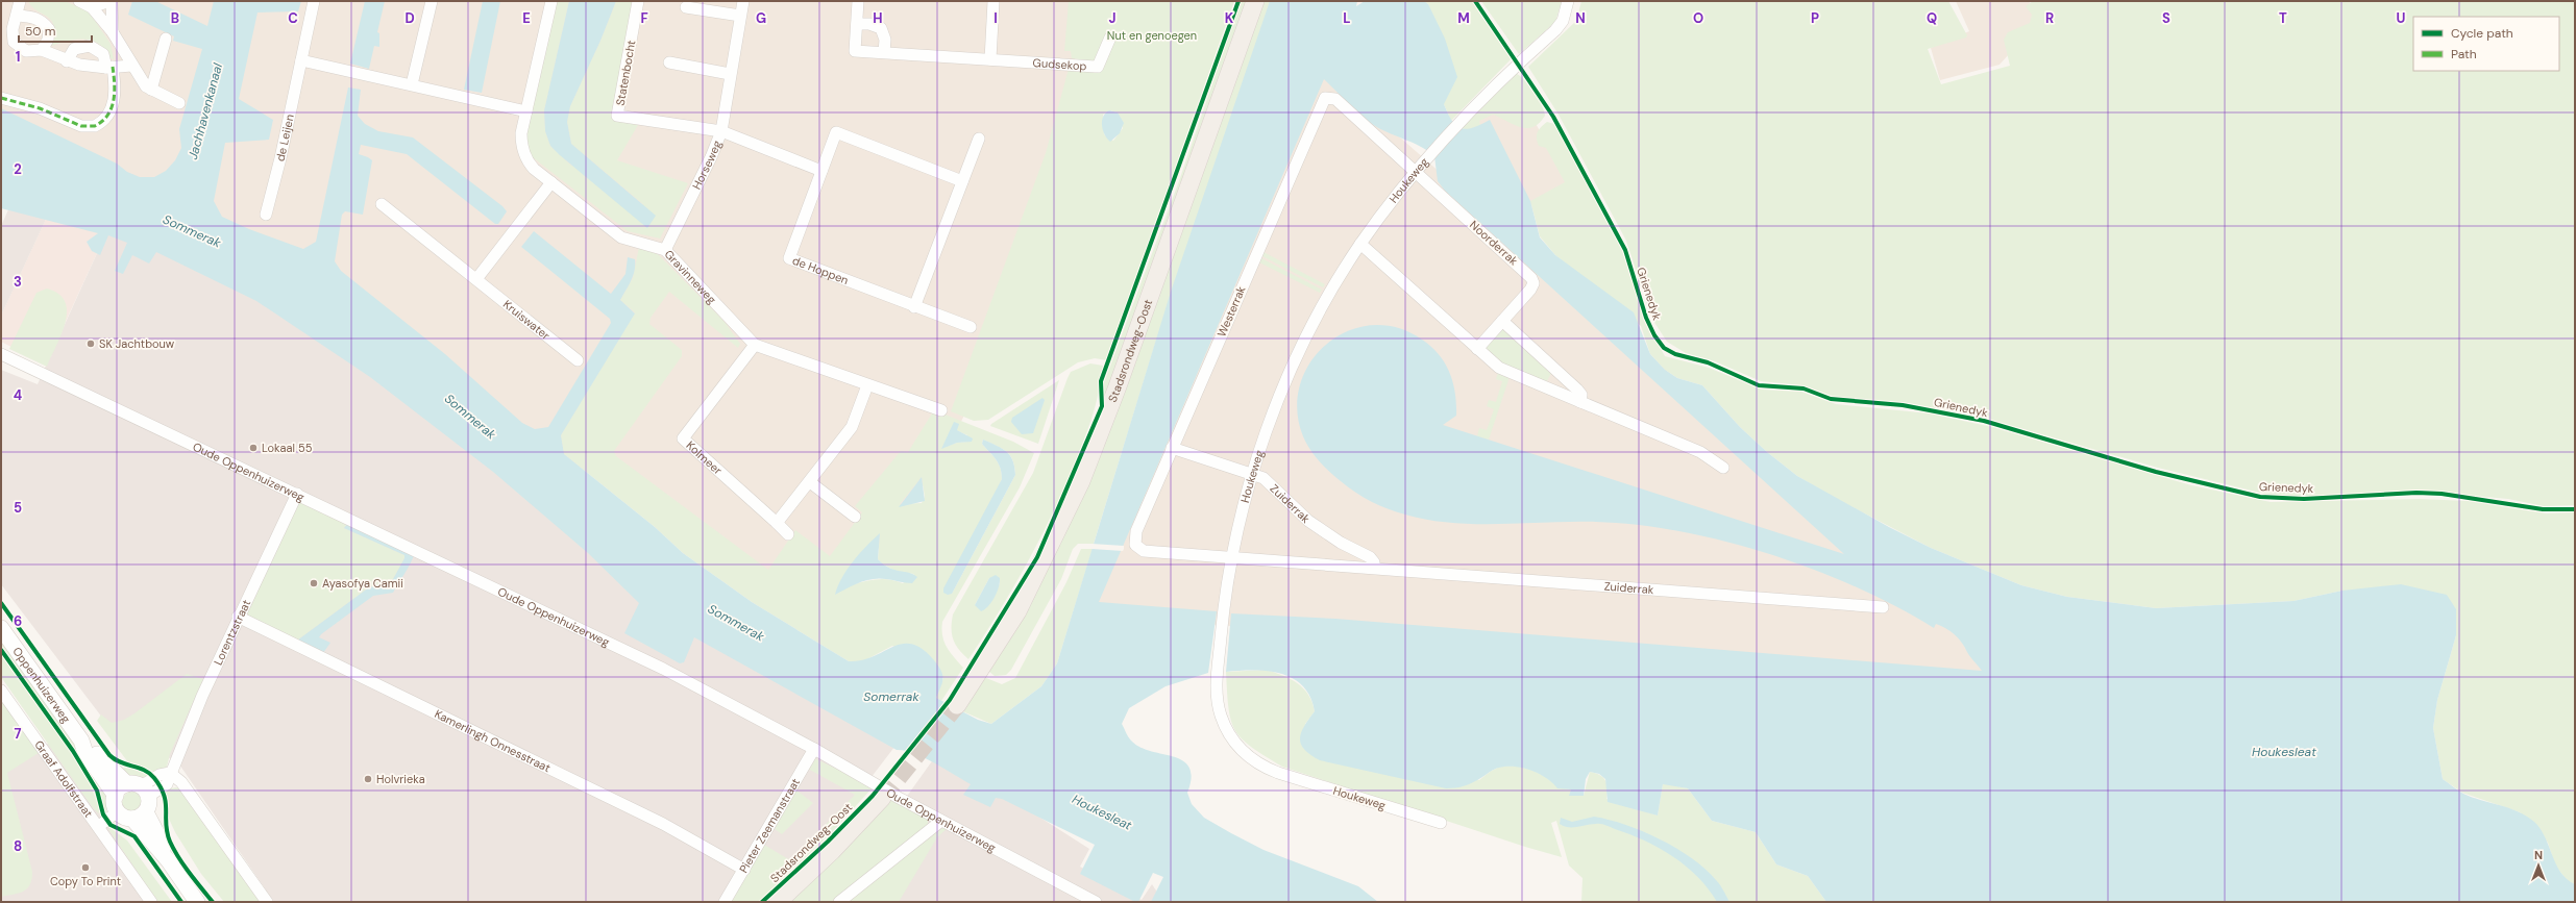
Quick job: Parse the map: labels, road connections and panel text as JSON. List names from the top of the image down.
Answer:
{
  "streets": {
    "main road": ["Stadsrondweg-Oost", "Oppenhuizerweg"],
    "street": [
      "Gudsekop",
      "Statenbocht",
      "de Leijen",
      "Horseweg",
      "Houkeweg",
      "Noorderrak",
      "de Hoppen",
      "Gravinneweg",
      "Westerrak",
      "Kruiswater",
      "Kolmeer",
      "Oude Oppenhuizerweg",
      "Zuiderrak",
      "Lorentzstraat",
      "Kamerlingh Onnesstraat",
      "Graaf Adolfstraat",
      "Pieter Zeemanstraat"
    ],
    "cycle path": ["Grienedyk"]
  },
  "crossings": [
    ["Statenbocht", "Horseweg"],
    ["Horseweg", "Gravinneweg"],
    ["Houkeweg", "Noorderrak"],
    ["Houkeweg", "Westerrak"],
    ["Houkeweg", "Zuiderrak"],
    ["Noorderrak", "Westerrak"],
    ["Gravinneweg", "Kolmeer"],
    ["Westerrak", "Zuiderrak"],
    ["Oude Oppenhuizerweg", "Lorentzstraat"],
    ["Oude Oppenhuizerweg", "Pieter Zeemanstraat"],
    ["Lorentzstraat", "Oppenhuizerweg"],
    ["Lorentzstraat", "Kamerlingh Onnesstraat"],
    ["Lorentzstraat", "Graaf Adolfstraat"],
    ["Oppenhuizerweg", "Graaf Adolfstraat"],
    ["Kamerlingh Onnesstraat", "Pieter Zeemanstraat"]
  ],
  "water": [
    "Jachhavenkanaal",
    "Sommerak",
    "Somerrak",
    "Houkesleat"
  ],
  "parks": ["Nut en genoegen"],
  "places": [
    "SK Jachtbouw",
    "Lokaal 55",
    "Ayasofya Camii",
    "Holvrieka",
    "Copy To Print"
  ],
  "legend": ["Cycle path", "Path"],
  "scale_bar": "50 m",
  "north": "top",
  "grid": {
    "columns": [
      "B",
      "C",
      "D",
      "E",
      "F",
      "G",
      "H",
      "I",
      "J",
      "K",
      "L",
      "M",
      "N",
      "O",
      "P",
      "Q",
      "R",
      "S",
      "T",
      "U"
    ],
    "rows": [
      "1",
      "2",
      "3",
      "4",
      "5",
      "6",
      "7",
      "8"
    ]
  }
}
